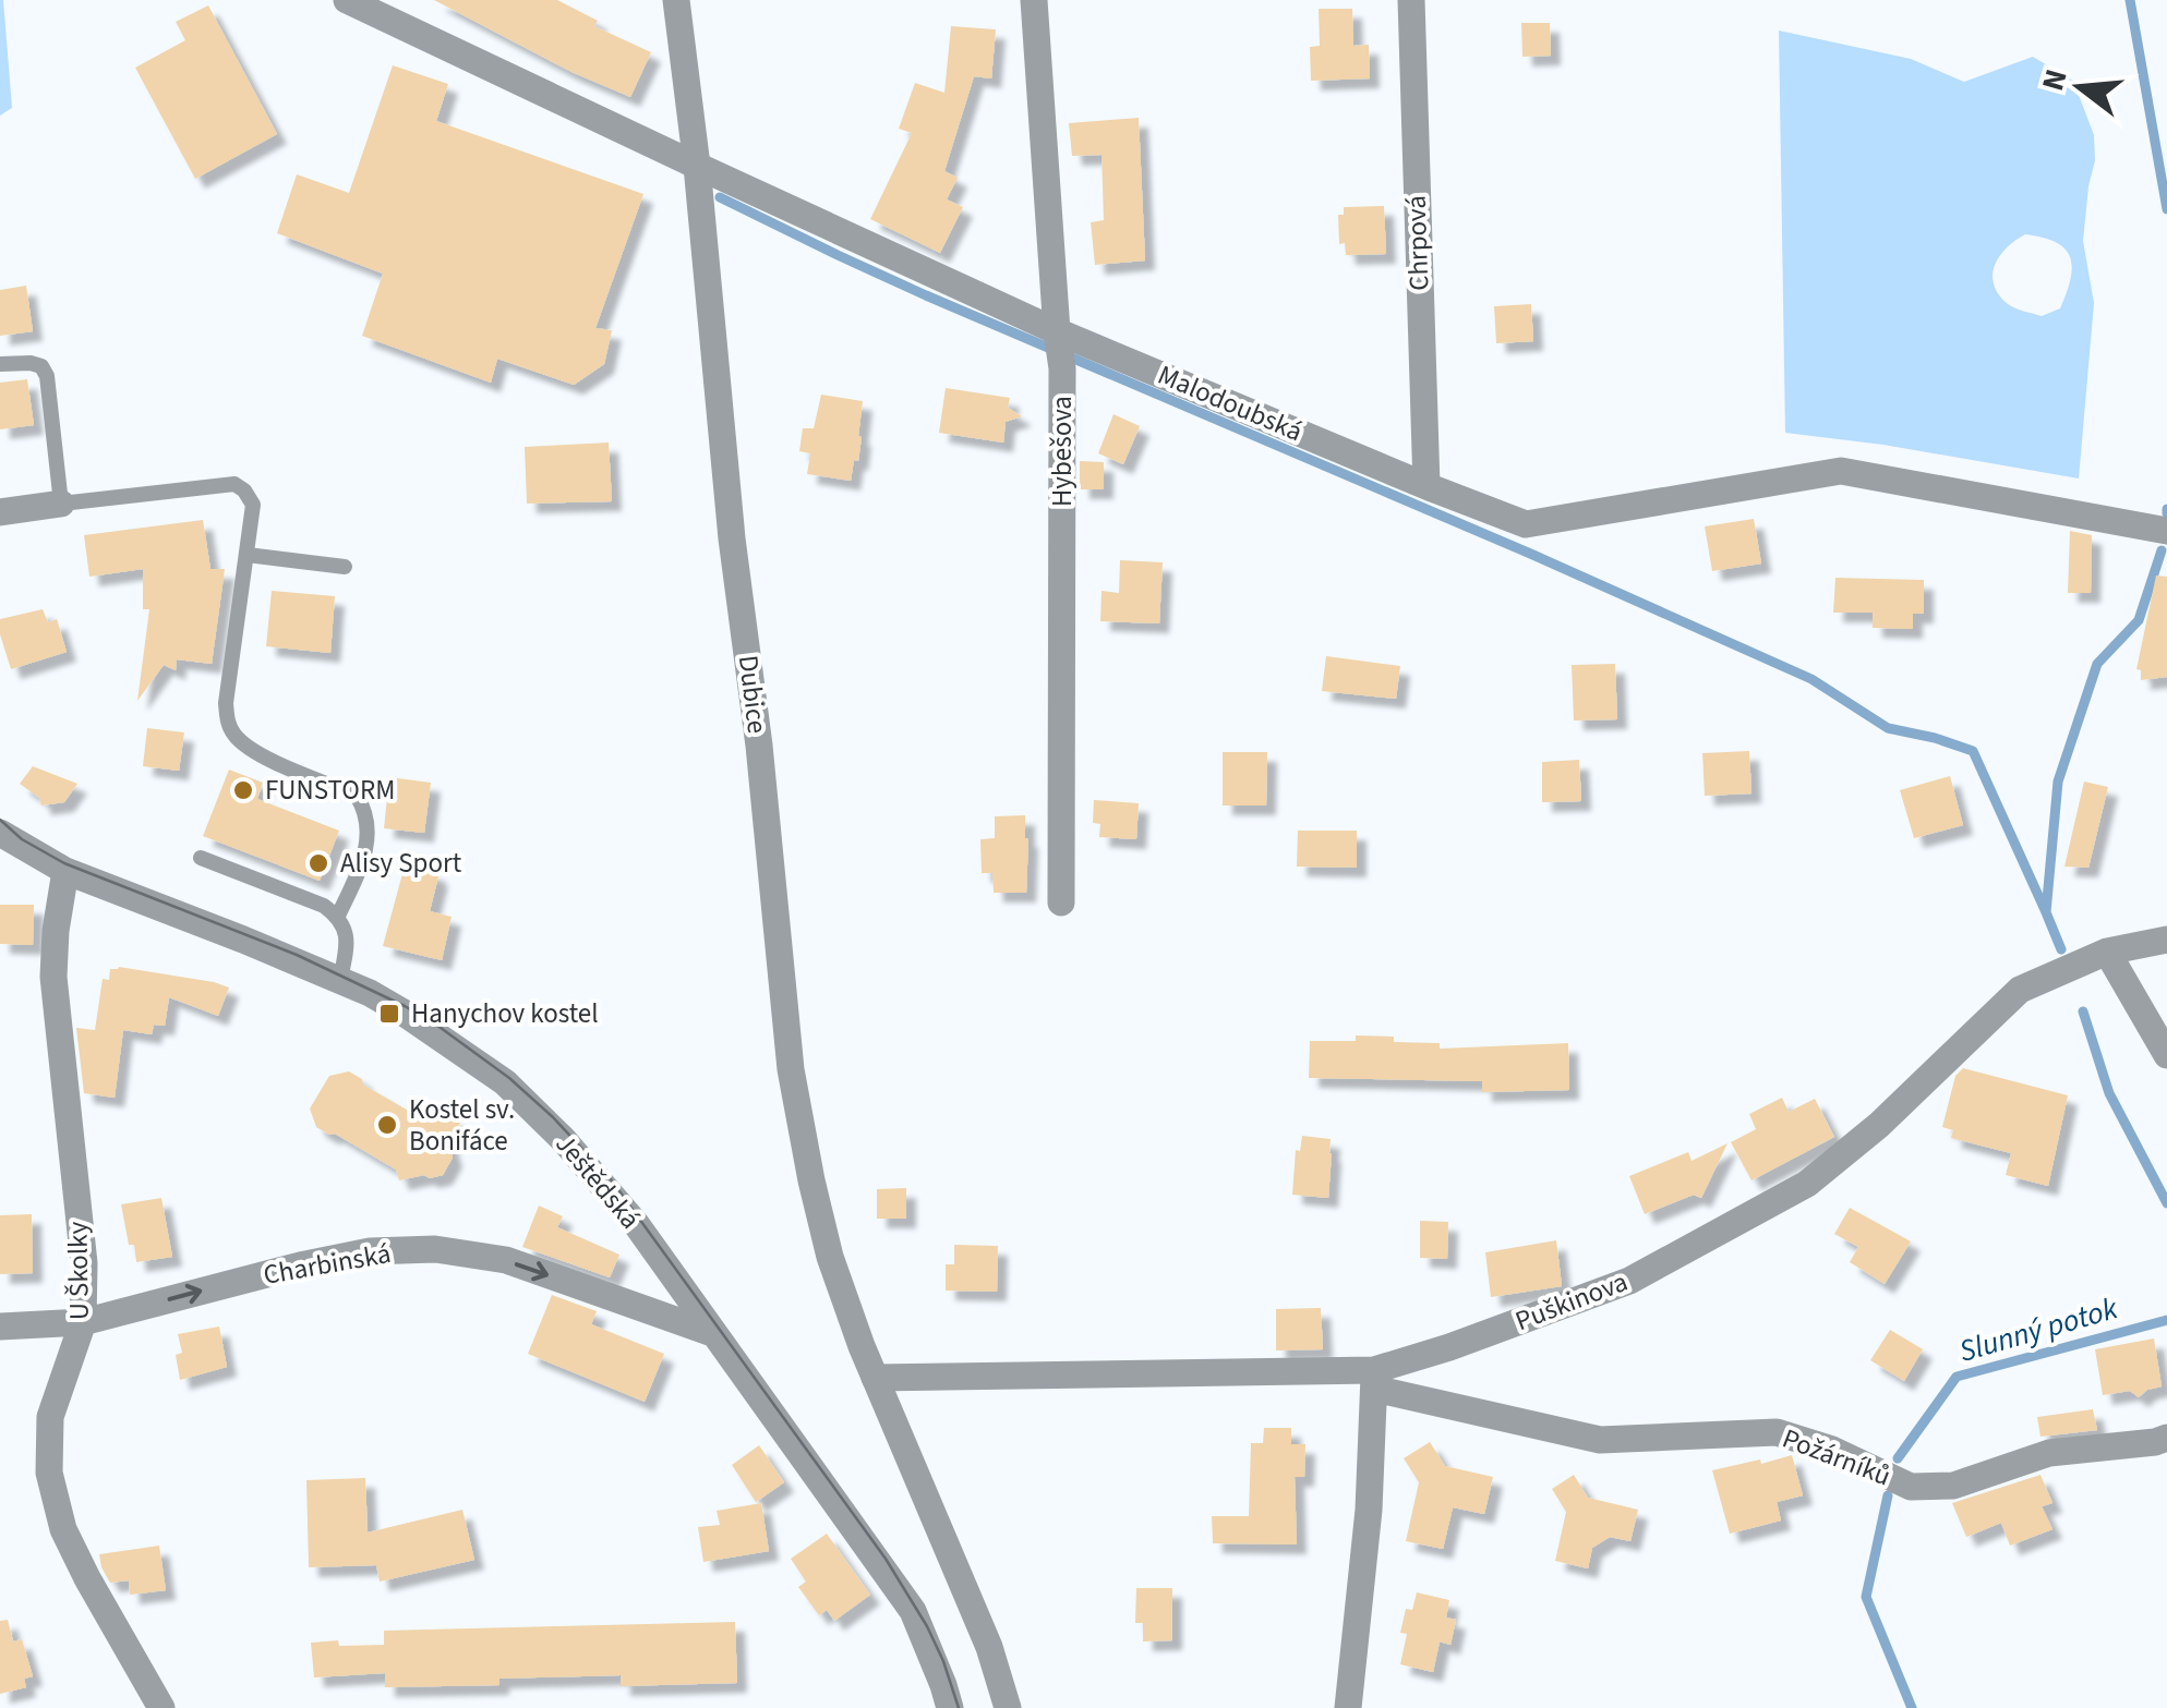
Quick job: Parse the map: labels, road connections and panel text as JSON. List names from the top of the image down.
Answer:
{
  "streets": {
    "street": [
      "Chrpová",
      "Malodoubská",
      "Hybešova",
      "Dubice",
      "Ještědská",
      "Charbinská",
      "U Školky",
      "Puškinova",
      "Požárníků"
    ]
  },
  "crossings": [
    ["Chrpová", "Malodoubská"],
    ["Malodoubská", "Hybešova"],
    ["Malodoubská", "Dubice"],
    ["Dubice", "Puškinova"],
    ["Ještědská", "Charbinská"],
    ["Ještědská", "U Školky"],
    ["Charbinská", "U Školky"],
    ["Puškinova", "Požárníků"]
  ],
  "one_way": ["Charbinská"],
  "water": ["Slunný potok"],
  "places": {
    "other": ["FUNSTORM", "Alisy Sport", "Kostel sv. Bonifáce"],
    "transit": ["Hanychov kostel"]
  },
  "north": "left"
}
